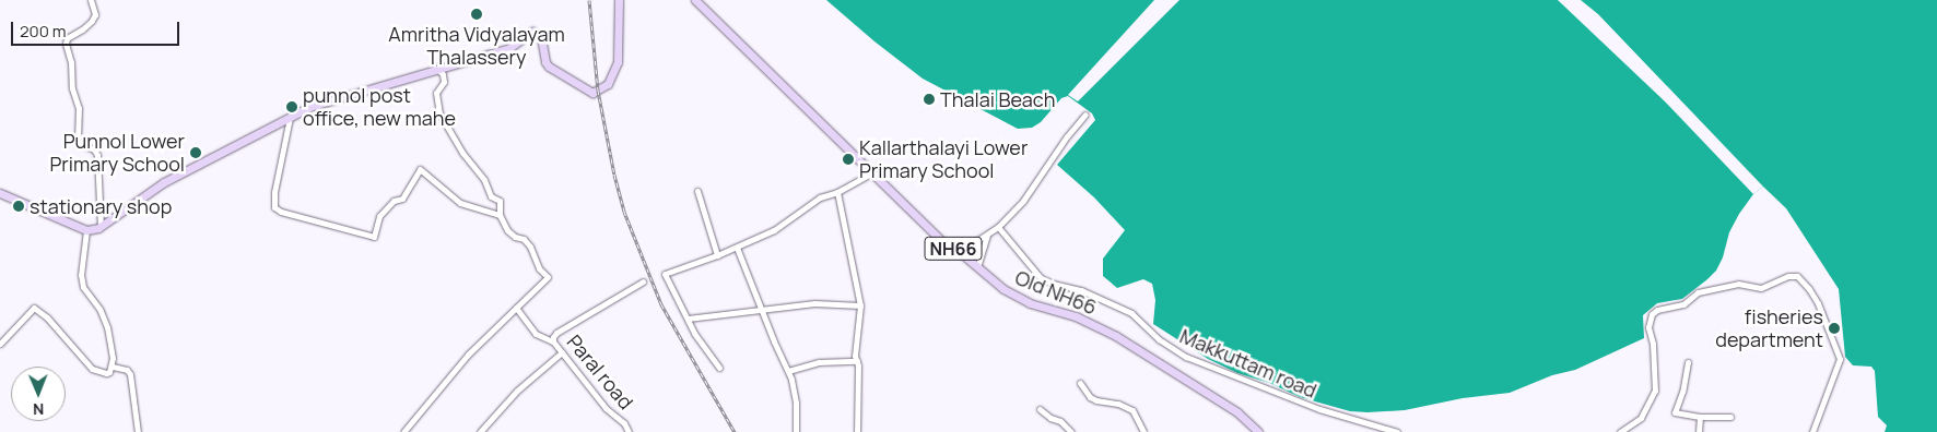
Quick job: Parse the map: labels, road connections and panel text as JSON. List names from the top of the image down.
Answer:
{
  "streets": {
    "main road": ["NH66", "Old NH66"],
    "street": ["Makkuttam road", "Paral road"]
  },
  "places": [
    "Amritha Vidyalayam Thalassery",
    "Thalai Beach",
    "punnol post office, new mahe",
    "Punnol Lower Primary School",
    "Kallarthalayi Lower Primary School",
    "stationary shop",
    "fisheries department"
  ],
  "scale_bar": "200 m",
  "north": "bottom"
}
